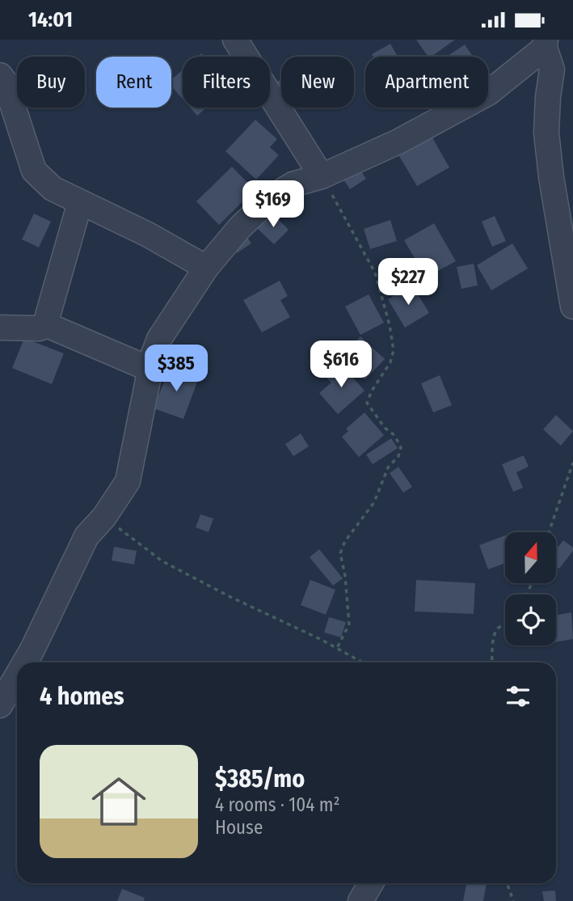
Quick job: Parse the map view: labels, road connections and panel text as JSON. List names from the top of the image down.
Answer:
{
  "north": "top",
  "page": {
    "status": "14:01",
    "chip": [
      "Buy",
      "Rent",
      "Filters",
      "New",
      "Apartment"
    ],
    "price": [
      "$169",
      "$227",
      "$616",
      "$385"
    ],
    "heading": "4 homes",
    "list": [
      {
        "name": "$385/mo",
        "note": "4 rooms · 104 m² · House"
      }
    ]
  }
}
